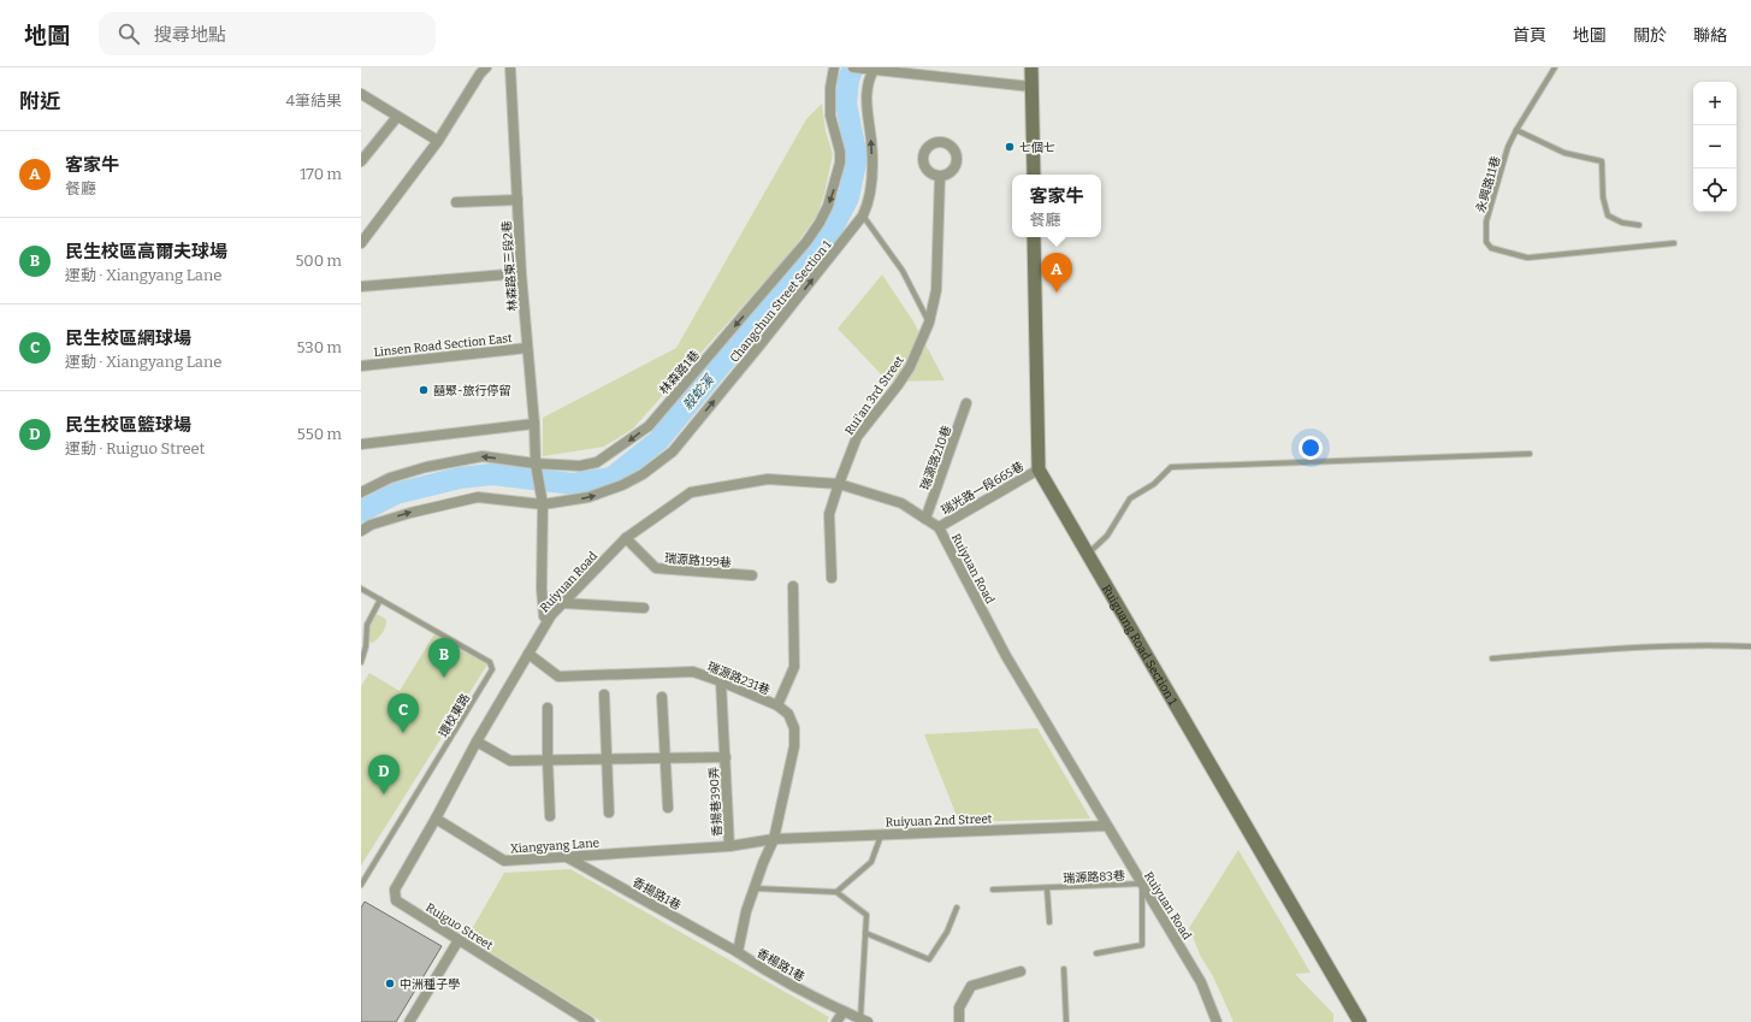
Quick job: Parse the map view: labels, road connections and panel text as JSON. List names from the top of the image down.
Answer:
{
  "streets": {
    "street": [
      "林森路東三段2巷",
      "Changchun Street Section 1",
      "Linsen Road Section East",
      "林森路1巷",
      "Rui'an 3rd Street",
      "瑞源路210巷",
      "瑞光路一段665巷",
      "瑞源路199巷",
      "Ruiyuan Road",
      "Ruiguang Road Section 1",
      "瑞源路231巷",
      "香揚巷390弄",
      "Ruiyuan 2nd Street",
      "Xiangyang Lane",
      "香揚路1巷",
      "Ruiguo Street",
      "香楊路1巷"
    ],
    "lane": ["永興路11巷", "環校東路", "瑞源路83巷"]
  },
  "crossings": [
    ["林森路東三段2巷", "Changchun Street Section 1"],
    ["林森路東三段2巷", "Linsen Road Section East"],
    ["林森路東三段2巷", "林森路1巷"],
    ["Rui'an 3rd Street", "Ruiyuan Road"],
    ["瑞源路210巷", "Ruiyuan Road"],
    ["瑞光路一段665巷", "Ruiyuan Road"],
    ["瑞光路一段665巷", "Ruiguang Road Section 1"],
    ["瑞源路199巷", "Ruiyuan Road"],
    ["Ruiyuan Road", "瑞源路231巷"],
    ["Ruiyuan Road", "Ruiyuan 2nd Street"],
    ["Ruiyuan Road", "瑞源路83巷"],
    ["瑞源路231巷", "香揚巷390弄"],
    ["瑞源路231巷", "Ruiyuan 2nd Street"],
    ["瑞源路231巷", "Xiangyang Lane"],
    ["瑞源路231巷", "香楊路1巷"],
    ["香揚巷390弄", "Xiangyang Lane"],
    ["Ruiyuan 2nd Street", "Xiangyang Lane"],
    ["Ruiyuan 2nd Street", "香楊路1巷"],
    ["Xiangyang Lane", "香揚路1巷"],
    ["Xiangyang Lane", "Ruiguo Street"],
    ["Xiangyang Lane", "香楊路1巷"],
    ["香揚路1巷", "香楊路1巷"]
  ],
  "one_way": ["Changchun Street Section 1", "林森路1巷"],
  "water": ["殺蛇溪"],
  "places": ["七個七", "囍聚-旅行停留", "中洲種子學"],
  "page": {
    "header": "地圖",
    "search": "搜尋地點",
    "nav": [
      "首頁",
      "地圖",
      "關於",
      "聯絡"
    ],
    "heading": ["附近", "4筆結果"],
    "map_buttons": ["+", "−"],
    "list": [
      {
        "mark": "A",
        "name": "客家牛",
        "note": "餐廳",
        "value": "170 m"
      },
      {
        "mark": "B",
        "name": "民生校區高爾夫球場",
        "note": "運動 · Xiangyang Lane",
        "value": "500 m"
      },
      {
        "mark": "C",
        "name": "民生校區網球場",
        "note": "運動 · Xiangyang Lane",
        "value": "530 m"
      },
      {
        "mark": "D",
        "name": "民生校區籃球場",
        "note": "運動 · Ruiguo Street",
        "value": "550 m"
      }
    ],
    "popup": ["客家牛", "餐廳"],
    "pins": [
      "A",
      "B",
      "C",
      "D"
    ]
  }
}
